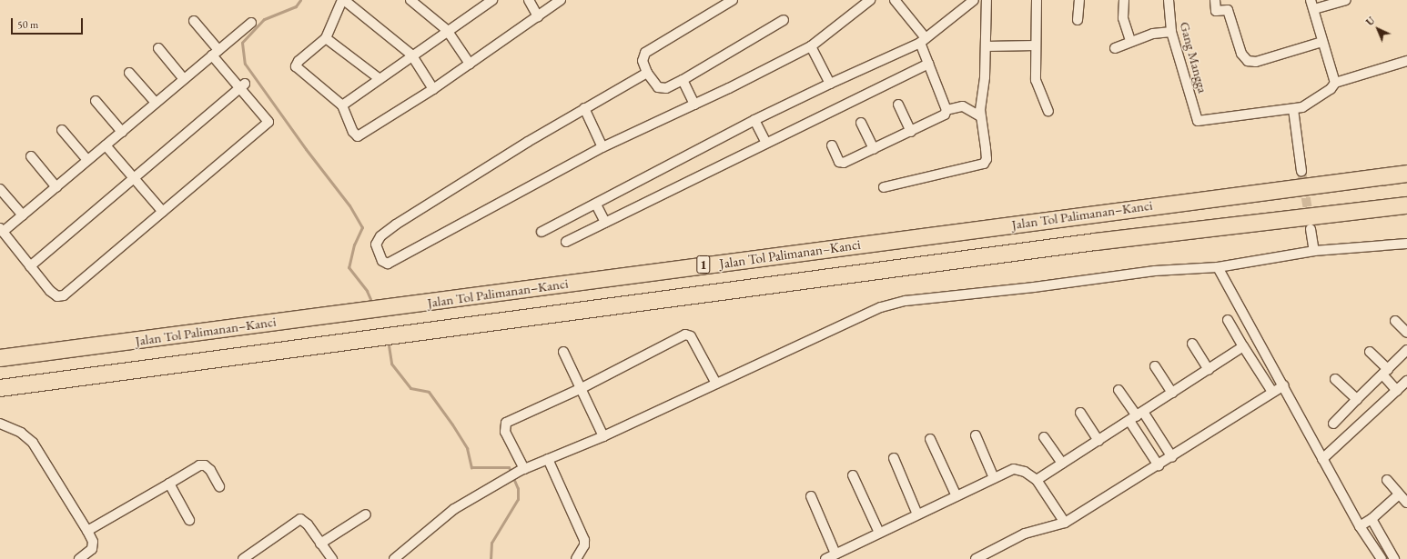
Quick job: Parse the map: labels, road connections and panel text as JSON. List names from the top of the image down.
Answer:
{
  "streets": {
    "highway": ["Jalan Tol Palimanan–Kanci", "1"],
    "street": ["Gang Mangga"]
  },
  "scale_bar": "50 m",
  "north": "top left"
}
